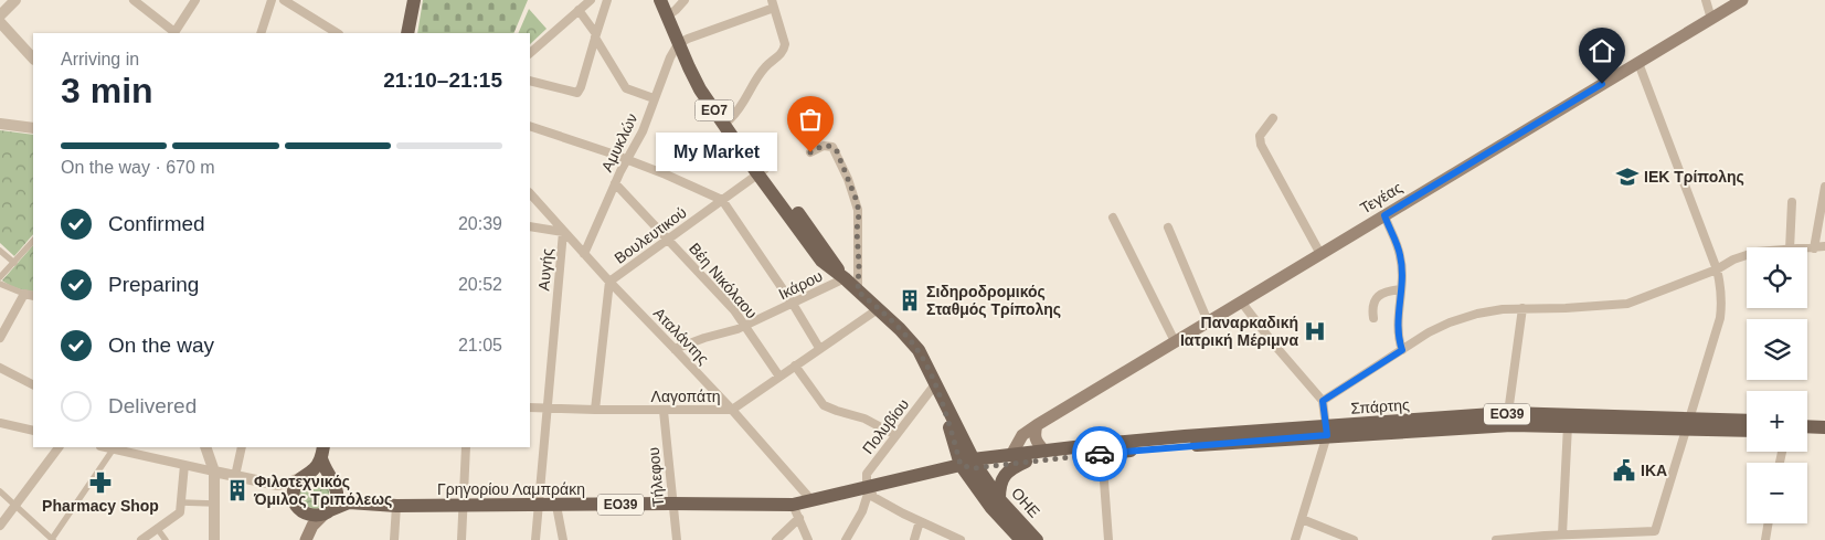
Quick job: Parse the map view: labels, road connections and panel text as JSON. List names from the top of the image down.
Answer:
{
  "streets": {
    "main road": [
      "ΕΟ7",
      "Τεγέας",
      "Σπάρτης",
      "ΕΟ39",
      "Γρηγορίου Λαμπράκη",
      "ΟΗΕ"
    ],
    "street": [
      "Αμυκλών",
      "Βουλευτικού",
      "Αυγής",
      "Βέη Νικόλαου",
      "Ικάρου",
      "Αταλάντης",
      "Λαγοπάτη",
      "Πολυβίου",
      "Τήλεφου"
    ]
  },
  "crossings": [
    ["ΕΟ7", "Αμυκλών"],
    ["ΕΟ7", "Βουλευτικού"],
    ["ΕΟ7", "Ικάρου"],
    ["ΕΟ7", "Λαγοπάτη"],
    ["ΕΟ7", "Σπάρτης"],
    ["ΕΟ7", "Πολυβίου"],
    ["ΕΟ7", "Γρηγορίου Λαμπράκη"],
    ["ΕΟ7", "ΟΗΕ"],
    ["Αμυκλών", "Βέη Νικόλαου"],
    ["Αμυκλών", "Αταλάντης"],
    ["Τεγέας", "Σπάρτης"],
    ["Βουλευτικού", "Βέη Νικόλαου"],
    ["Βουλευτικού", "Αταλάντης"],
    ["Βουλευτικού", "Λαγοπάτη"],
    ["Αυγής", "Αταλάντης"],
    ["Αυγής", "Λαγοπάτη"],
    ["Αυγής", "Γρηγορίου Λαμπράκη"],
    ["Βέη Νικόλαου", "Ικάρου"],
    ["Βέη Νικόλαου", "Λαγοπάτη"],
    ["Ικάρου", "Αταλάντης"],
    ["Αταλάντης", "Λαγοπάτη"],
    ["Αταλάντης", "Γρηγορίου Λαμπράκη"],
    ["Λαγοπάτη", "Τήλεφου"],
    ["Σπάρτης", "Γρηγορίου Λαμπράκη"],
    ["Σπάρτης", "ΟΗΕ"],
    ["Πολυβίου", "Γρηγορίου Λαμπράκη"],
    ["Τήλεφου", "Γρηγορίου Λαμπράκη"],
    ["Γρηγορίου Λαμπράκη", "ΟΗΕ"]
  ],
  "places": {
    "other": ["My Market"],
    "school or university": ["ΙΕΚ Τρίπολης"],
    "building": ["Σιδηροδρομικός Σταθμός Τρίπολης", "Φιλοτεχνικός Όμιλος Τριπόλεως"],
    "hospital": ["Παναρκαδική Ιατρική Μέριμνα"],
    "public building": ["ΙΚΑ"],
    "pharmacy": ["Pharmacy Shop"]
  },
  "page": {
    "heading": ["3 min", "Arriving in", "21:10–21:15"],
    "bar": "On the way · 670 m",
    "bubble": "My Market",
    "list": [
      ["Confirmed", "20:39"],
      ["Preparing", "20:52"],
      ["On the way", "21:05"],
      "Delivered"
    ],
    "map_buttons": ["+", "−"]
  }
}
